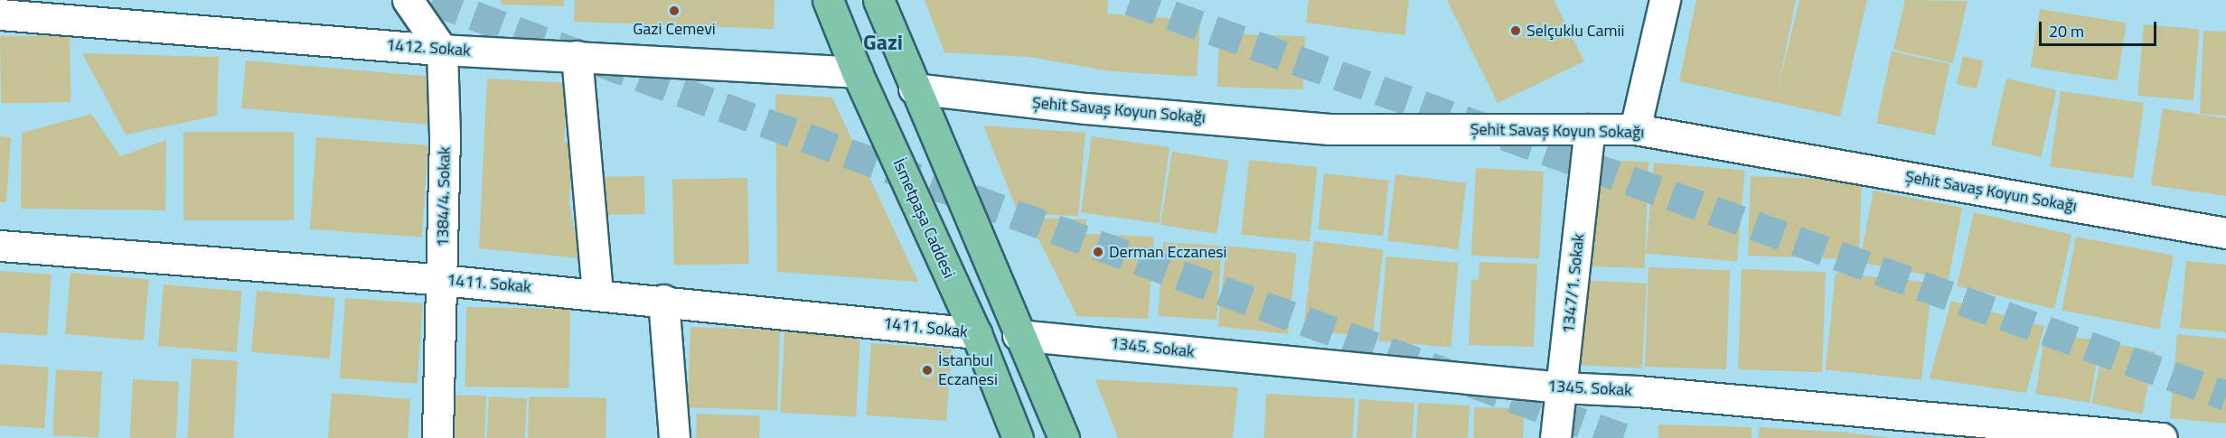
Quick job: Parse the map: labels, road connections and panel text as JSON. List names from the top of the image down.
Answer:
{
  "streets": {
    "main road": ["İsmetpaşa Caddesi"],
    "street": [
      "1412. Sokak",
      "Şehit Savaş Koyun Sokağı",
      "1384/4. Sokak",
      "1411. Sokak",
      "1347/1. Sokak",
      "1345. Sokak"
    ]
  },
  "crossings": [
    ["1412. Sokak", "1384/4. Sokak"],
    ["1412. Sokak", "İsmetpaşa Caddesi"],
    ["Şehit Savaş Koyun Sokağı", "1347/1. Sokak"],
    ["1384/4. Sokak", "1411. Sokak"],
    ["İsmetpaşa Caddesi", "1411. Sokak"],
    ["1347/1. Sokak", "1345. Sokak"]
  ],
  "districts": ["Gazi"],
  "places": [
    "Gazi Cemevi",
    "Selçuklu Camii",
    "Derman Eczanesi",
    "İstanbul Eczanesi"
  ],
  "scale_bar": "20 m"
}
